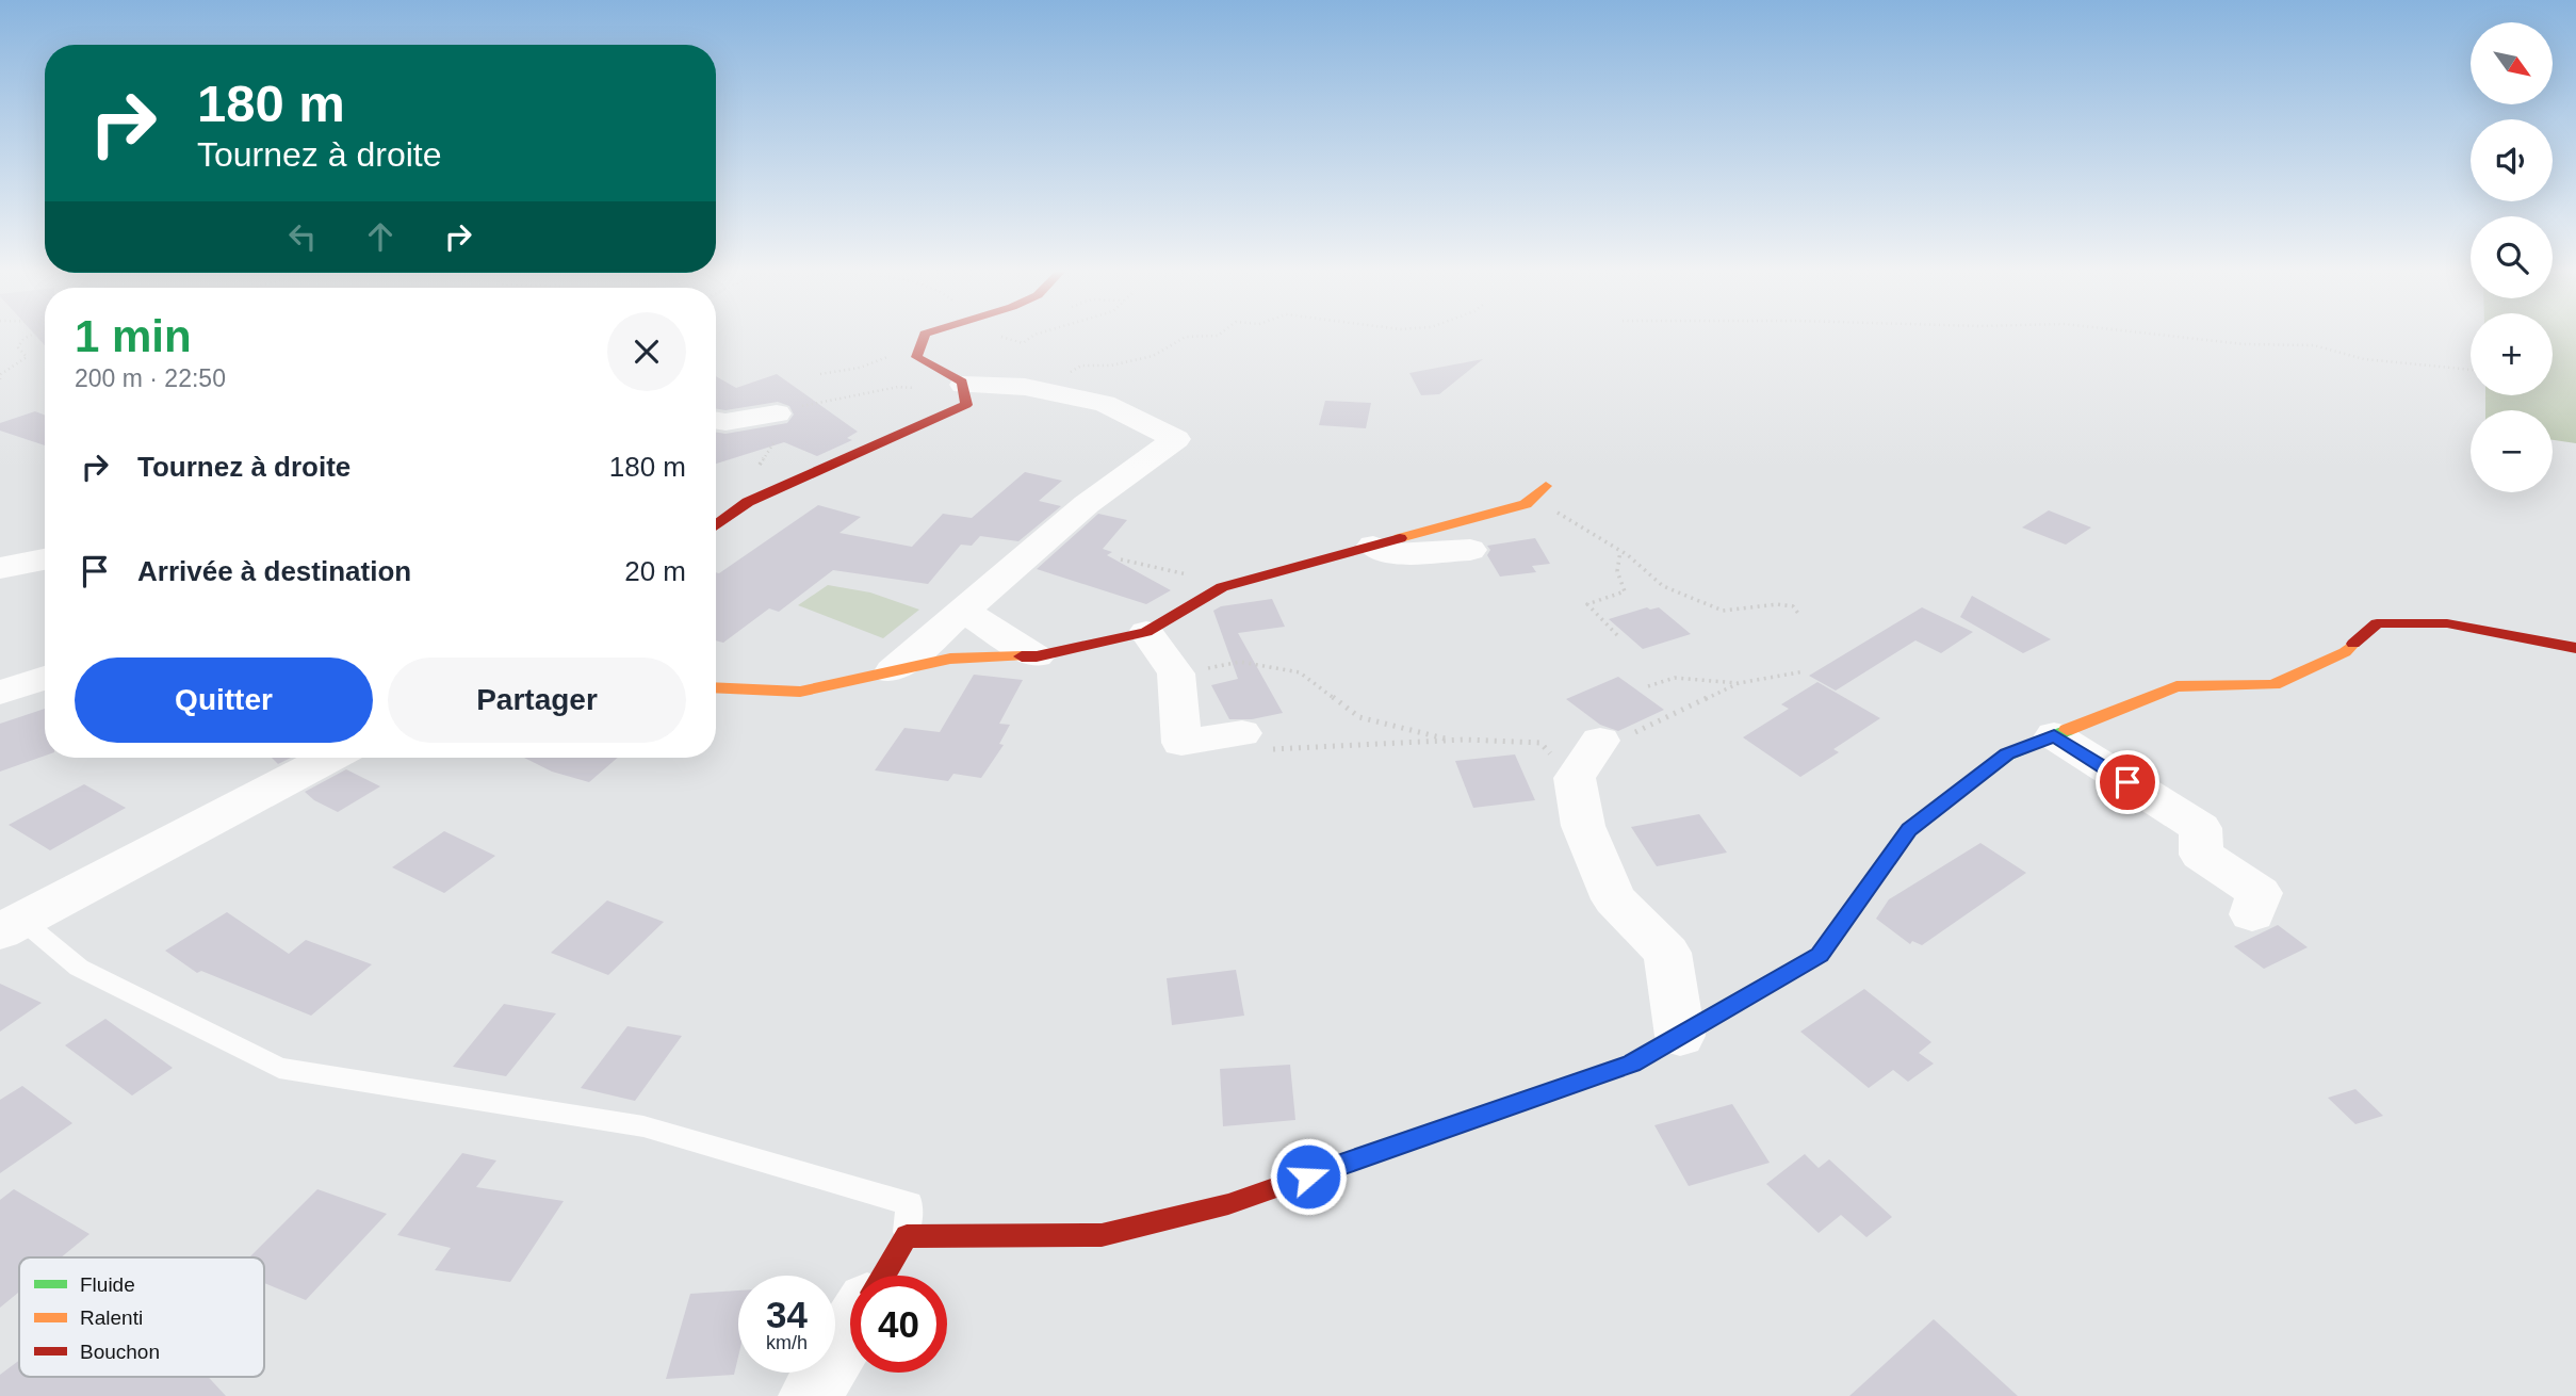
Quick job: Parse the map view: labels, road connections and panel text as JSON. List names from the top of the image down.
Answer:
{
  "legend": ["Fluide", "Ralenti", "Bouchon"],
  "north": "bottom right",
  "page": {
    "map_buttons": ["+", "−"],
    "turn": ["180 m", "Tournez à droite"],
    "heading": ["1 min", "200 m · 22:50"],
    "list": [
      {
        "name": "Tournez à droite",
        "value": "180 m"
      },
      {
        "name": "Arrivée à destination",
        "value": "20 m"
      }
    ],
    "buttons": ["Quitter", "Partager"],
    "speed": "34 km/h",
    "limit": "40"
  }
}
